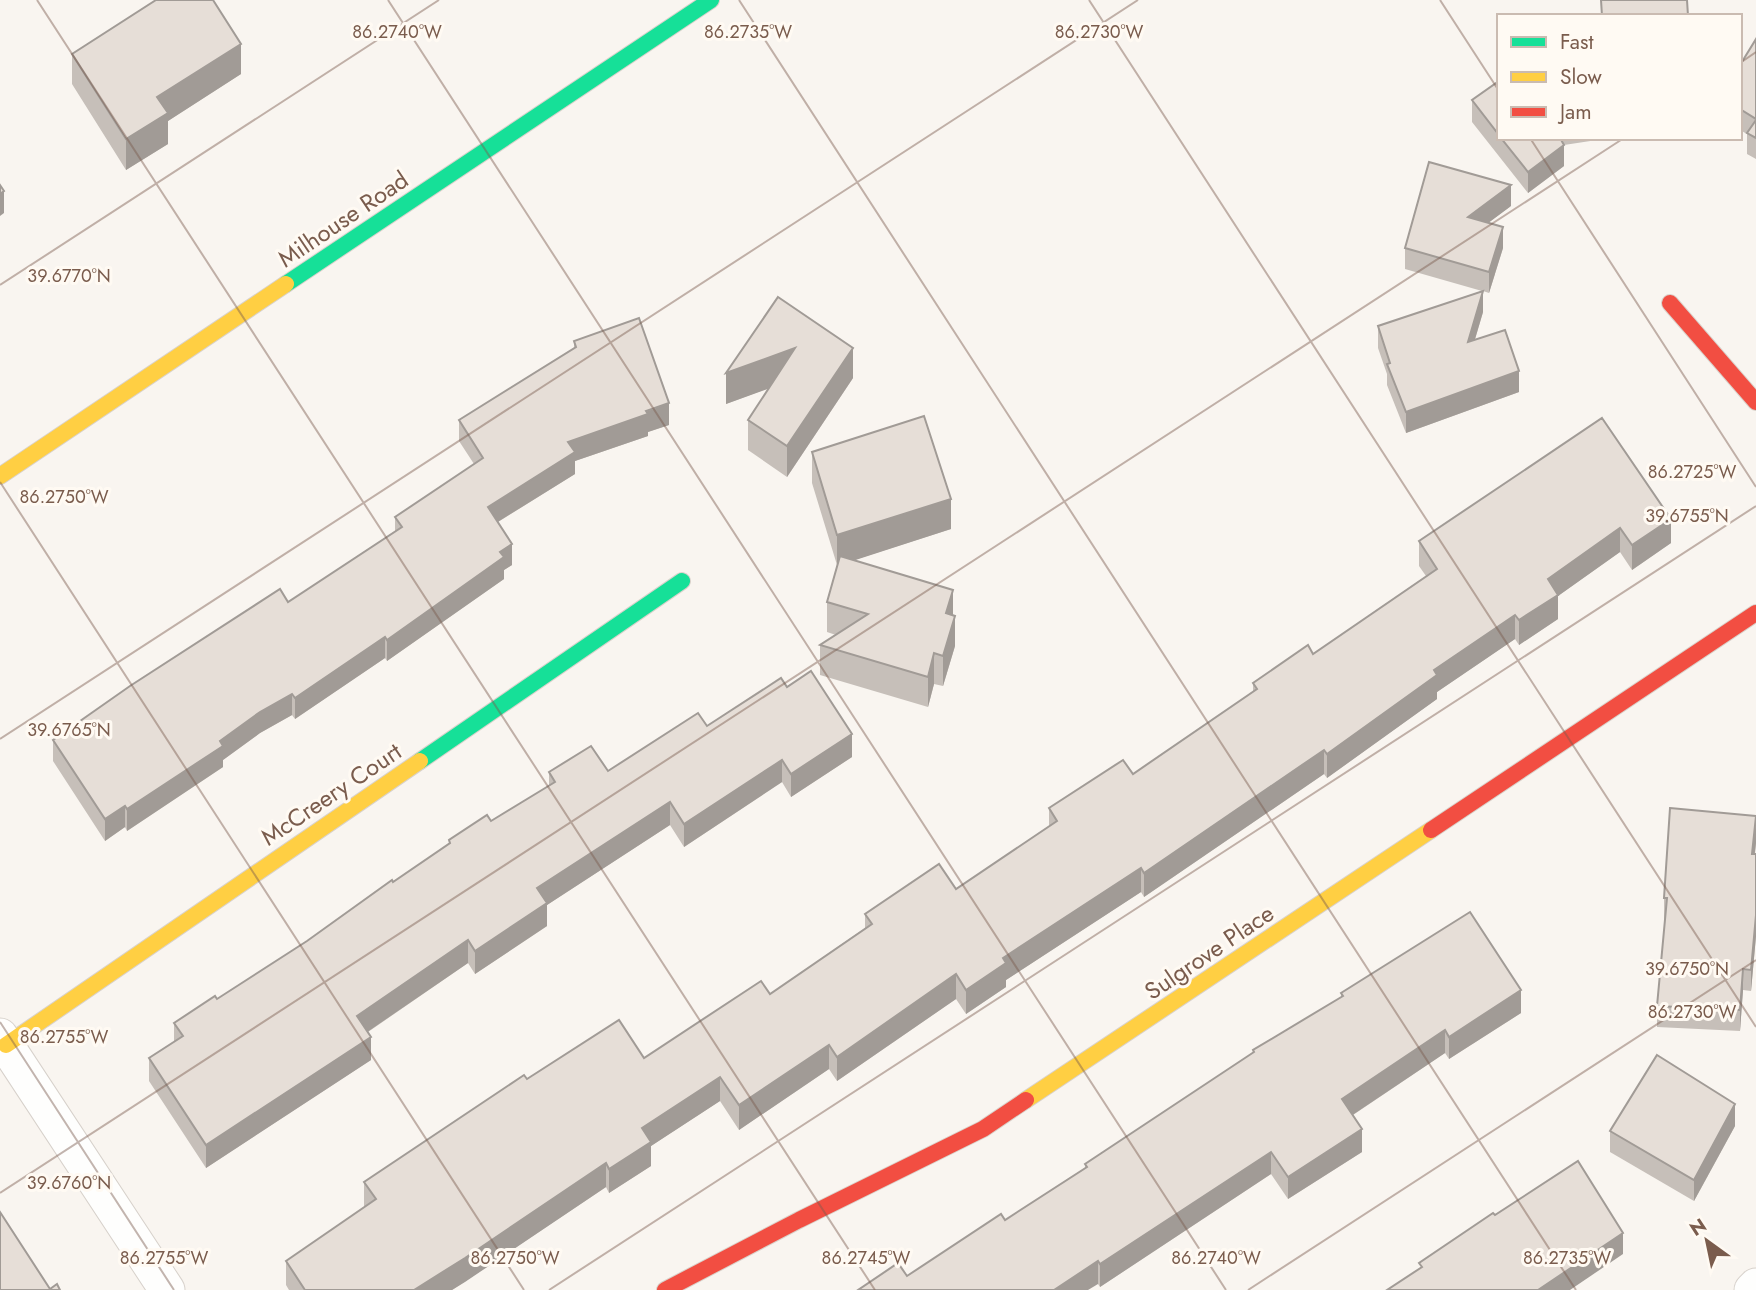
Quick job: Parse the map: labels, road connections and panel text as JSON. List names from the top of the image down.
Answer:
{
  "streets": {
    "street": ["Milhouse Road", "McCreery Court", "Sulgrove Place"]
  },
  "legend": ["Fast", "Slow", "Jam"],
  "north": "top left",
  "coordinates": [
    "86.2740°W",
    "86.2735°W",
    "86.2730°W",
    "39.6770°N",
    "86.2725°W",
    "86.2750°W",
    "39.6755°N",
    "39.6765°N",
    "39.6750°N",
    "86.2755°W",
    "39.6760°N",
    "86.2745°W"
  ]
}
